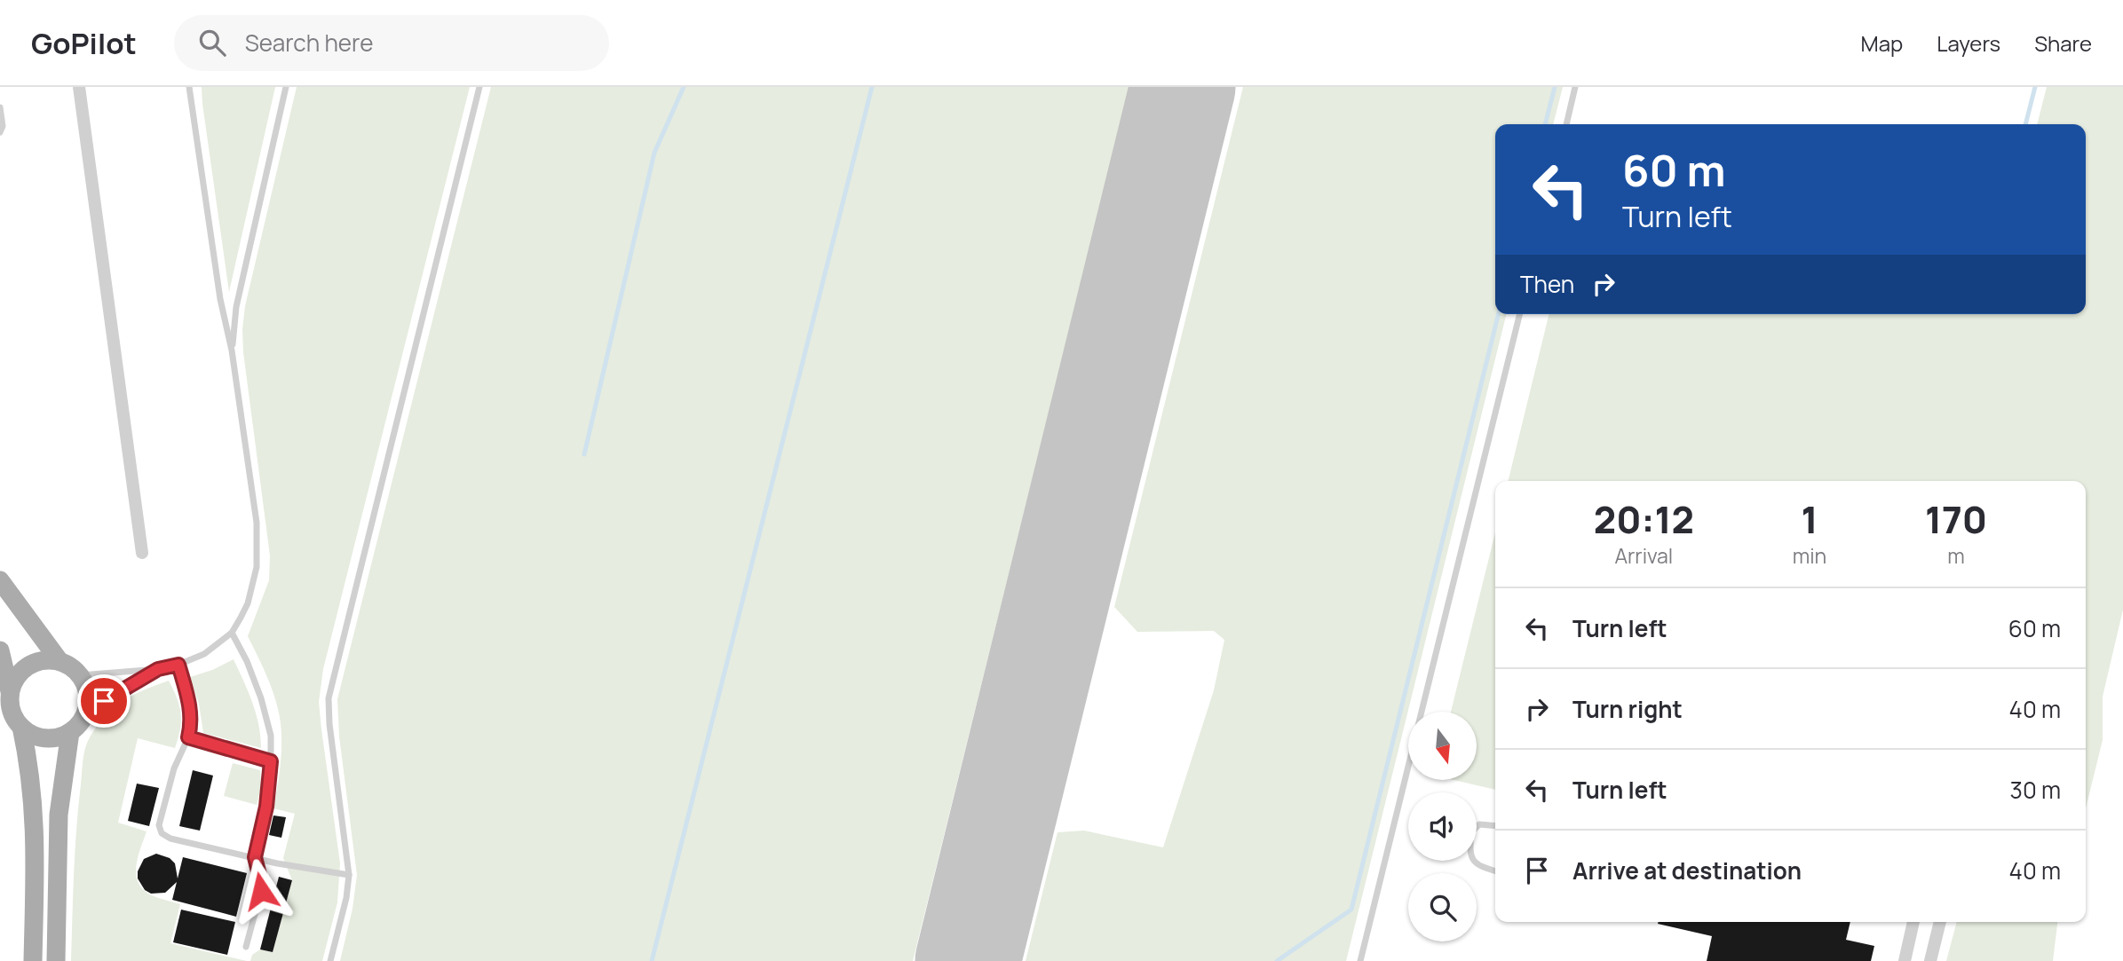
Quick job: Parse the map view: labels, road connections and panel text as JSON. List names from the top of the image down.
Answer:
{
  "north": "bottom",
  "page": {
    "header": "GoPilot",
    "search": "Search here",
    "nav": ["Map", "Layers", "Share"],
    "turn": ["60 m", "Turn left"],
    "then": "Then",
    "eta": [
      "20:12",
      "Arrival",
      "1",
      "min",
      "170",
      "m"
    ],
    "list": [
      {
        "name": "Turn left",
        "value": "60 m"
      },
      {
        "name": "Turn right",
        "value": "40 m"
      },
      {
        "name": "Turn left",
        "value": "30 m"
      },
      {
        "name": "Arrive at destination",
        "value": "40 m"
      }
    ]
  }
}
